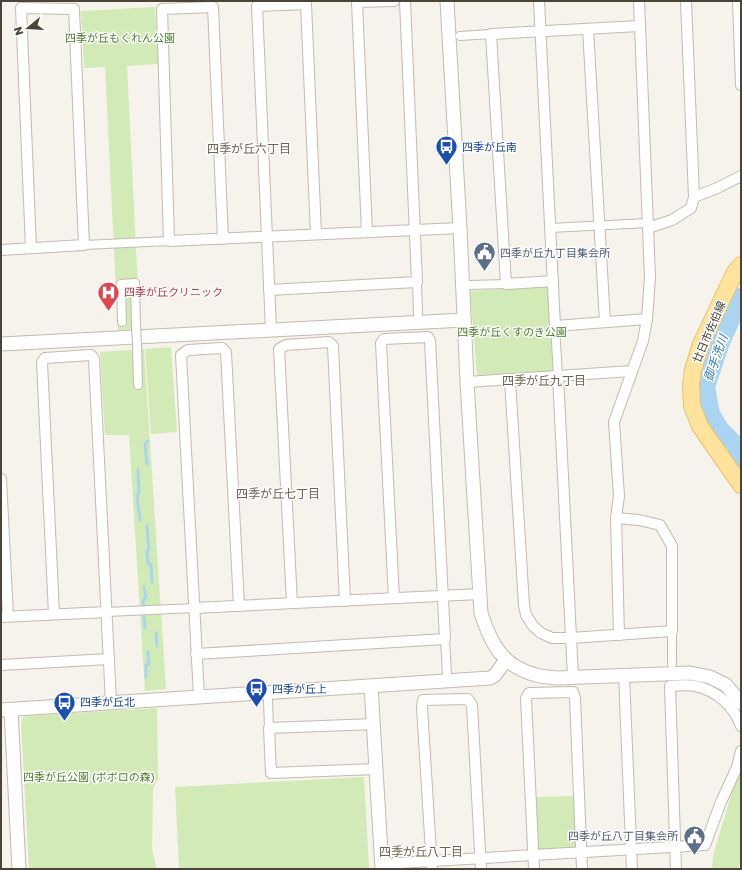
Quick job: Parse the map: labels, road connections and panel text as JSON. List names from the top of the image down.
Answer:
{
  "streets": {
    "main road": ["廿日市佐伯線"]
  },
  "districts": [
    "四季が丘六丁目",
    "四季が丘九丁目",
    "四季が丘七丁目",
    "四季が丘八丁目"
  ],
  "water": ["御手洗川"],
  "parks": ["四季が丘もくれん公園", "四季が丘くすのき公園", "四季が丘公園 (ポポロの森)"],
  "places": {
    "bus stop": ["四季が丘南", "四季が丘上", "四季が丘北"],
    "public building": ["四季が丘九丁目集会所", "四季が丘八丁目集会所"],
    "hospital": ["四季が丘クリニック"]
  },
  "north": "left"
}
